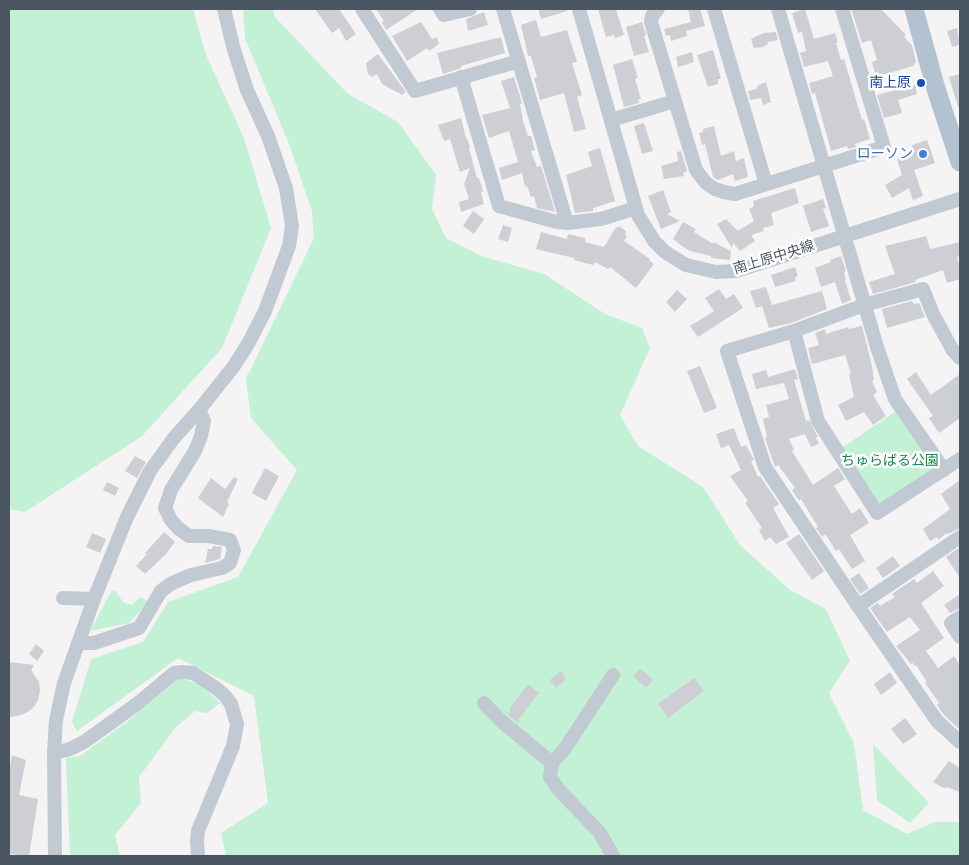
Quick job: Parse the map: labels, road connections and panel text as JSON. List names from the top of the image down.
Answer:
{
  "streets": {
    "street": ["南上原中央線"]
  },
  "parks": ["ちゅらばる公園"],
  "places": ["南上原", "ローソン"]
}
